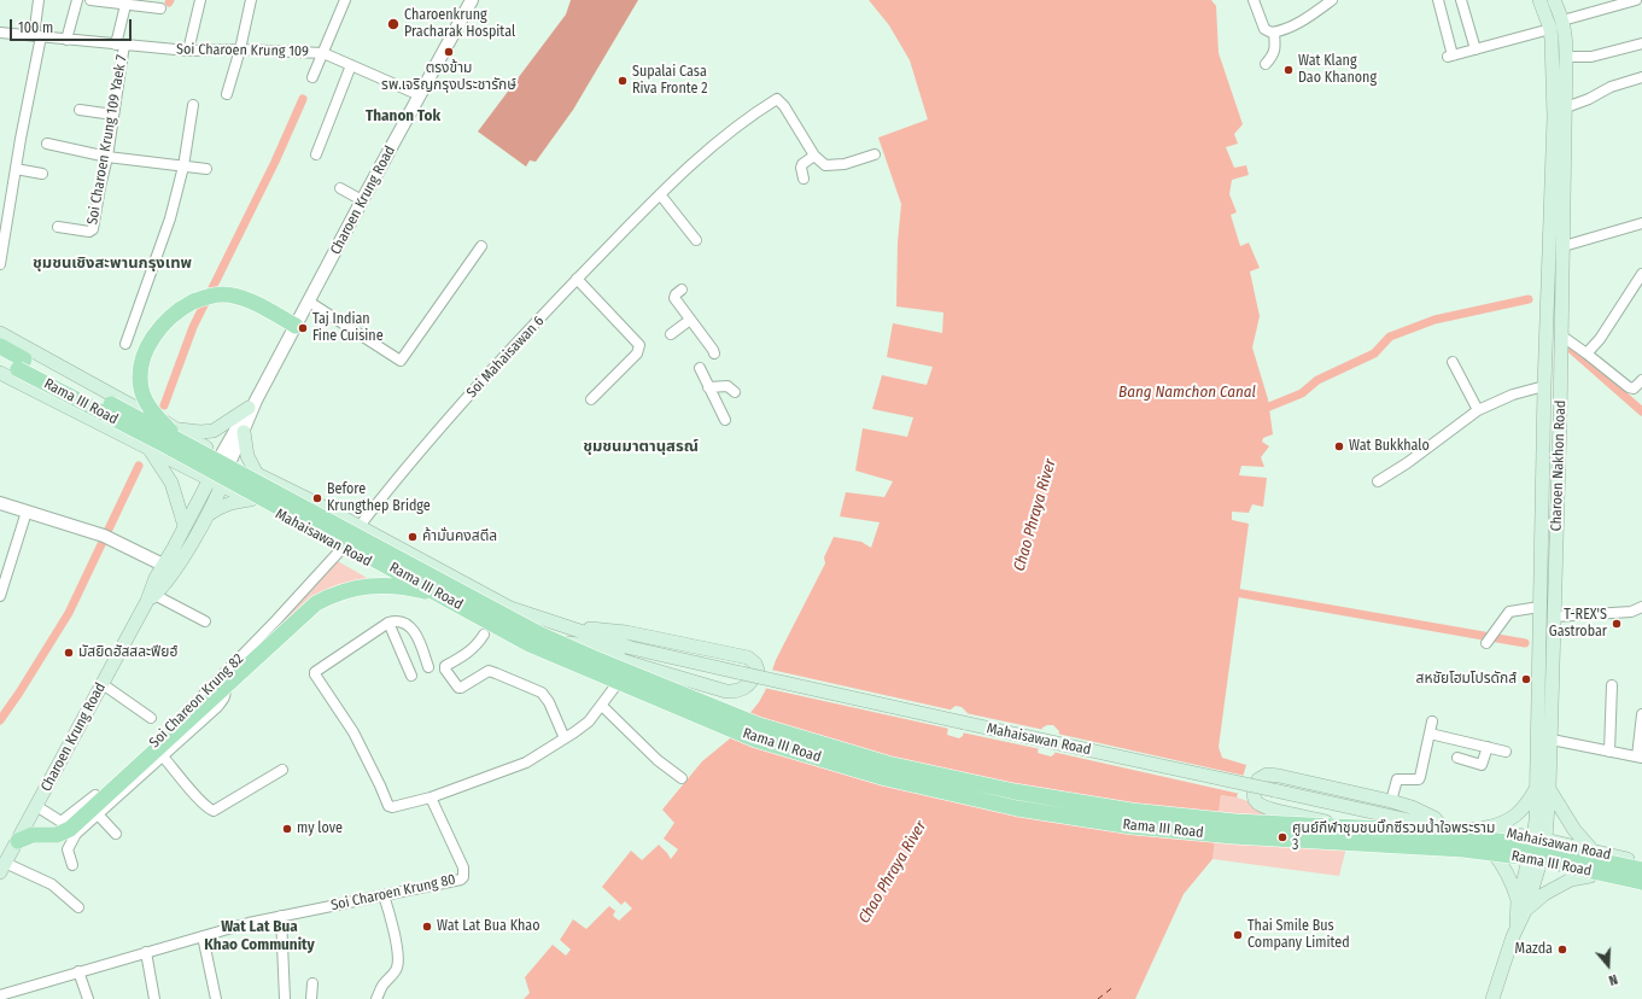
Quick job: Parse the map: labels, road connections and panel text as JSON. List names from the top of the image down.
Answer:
{
  "streets": {
    "main road": [
      "Charoen Krung Road",
      "Rama III Road",
      "Charoen Nakhon Road",
      "Mahaisawan Road"
    ],
    "street": [
      "Soi Charoen Krung 109",
      "Soi Charoen Krung 109 Yaek 7",
      "Soi Mahaisawan 6",
      "Soi Chareon Krung 82",
      "Soi Charoen Krung 80"
    ]
  },
  "crossings": [
    ["Soi Charoen Krung 109", "Soi Charoen Krung 109 Yaek 7"],
    ["Soi Charoen Krung 109", "Charoen Krung Road"],
    ["Charoen Krung Road", "Rama III Road"],
    ["Charoen Krung Road", "Mahaisawan Road"],
    ["Charoen Krung Road", "Soi Chareon Krung 82"],
    ["Soi Mahaisawan 6", "Mahaisawan Road"],
    ["Rama III Road", "Mahaisawan Road"],
    ["Charoen Nakhon Road", "Mahaisawan Road"],
    ["Mahaisawan Road", "Soi Chareon Krung 82"]
  ],
  "districts": [
    "Thanon Tok",
    "ชุมชนเชิงสะพานกรุงเทพ",
    "ชุมชนมาตานุสรณ์",
    "Wat Lat Bua Khao Community"
  ],
  "water": ["Bang Namchon Canal", "Chao Phraya River"],
  "places": [
    "Charoenkrung Pracharak Hospital",
    "ตรงข้าม รพ.เจริญกรุงประชารักษ์",
    "Wat Klang Dao Khanong",
    "Supalai Casa Riva Fronte 2",
    "Taj Indian Fine Cuisine",
    "Wat Bukkhalo",
    "Before Krungthep Bridge",
    "ค้ามั่นคงสตีล",
    "T-REX'S Gastrobar",
    "มัสยิดฮัสสละฟียฮ์",
    "สหชัยโฮมโปรดักส์",
    "my love",
    "ศูนย์กีฬาชุมชนบิ๊กซีรวมน้ำใจพระราม 3",
    "Wat Lat Bua Khao",
    "Thai Smile Bus Company Limited",
    "Mazda"
  ],
  "scale_bar": "100 m",
  "north": "bottom"
}
